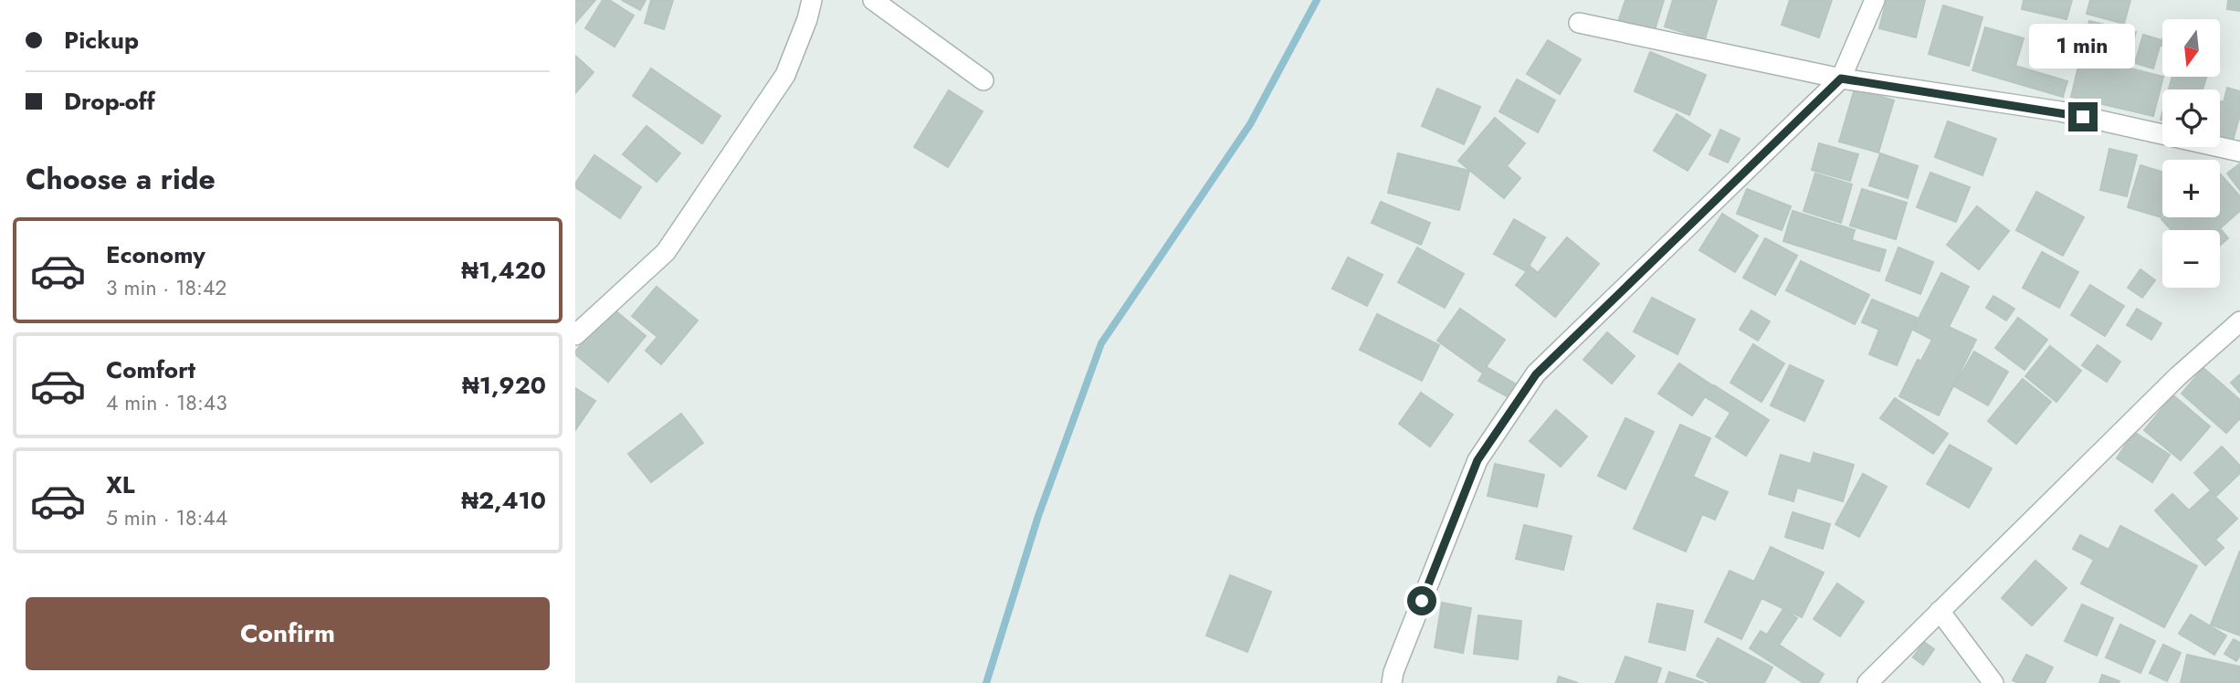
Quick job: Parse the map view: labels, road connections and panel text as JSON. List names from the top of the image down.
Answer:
{
  "north": "bottom",
  "page": {
    "banner": ["Pickup", "Drop-off"],
    "map_buttons": ["+", "−"],
    "bubble": "1 min",
    "heading": "Choose a ride",
    "list": [
      {
        "name": "Economy",
        "note": "3 min · 18:42",
        "value": "₦1,420"
      },
      {
        "name": "Comfort",
        "note": "4 min · 18:43",
        "value": "₦1,920"
      },
      {
        "name": "XL",
        "note": "5 min · 18:44",
        "value": "₦2,410"
      }
    ],
    "buttons": "Confirm"
  }
}
